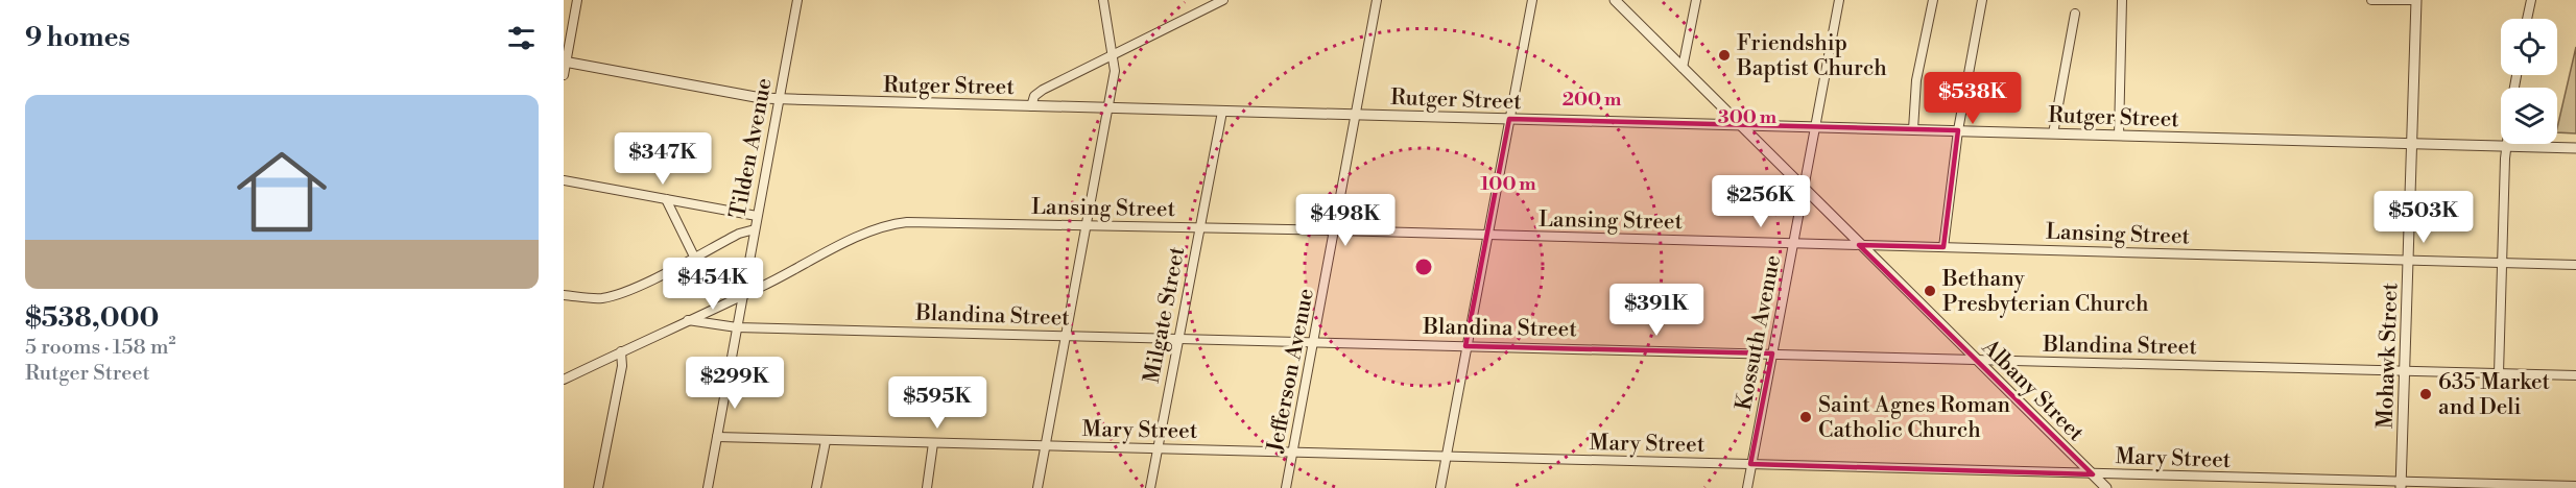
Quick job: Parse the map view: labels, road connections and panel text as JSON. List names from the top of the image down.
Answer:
{
  "streets": {
    "street": [
      "Rutger Street",
      "Tilden Avenue",
      "Lansing Street",
      "Blandina Street",
      "Milgate Street",
      "Kossuth Avenue",
      "Mohawk Street",
      "Jefferson Avenue",
      "Albany Street",
      "Mary Street"
    ]
  },
  "crossings": [
    ["Rutger Street", "Tilden Avenue"],
    ["Rutger Street", "Milgate Street"],
    ["Rutger Street", "Kossuth Avenue"],
    ["Rutger Street", "Mohawk Street"],
    ["Rutger Street", "Jefferson Avenue"],
    ["Rutger Street", "Albany Street"],
    ["Tilden Avenue", "Lansing Street"],
    ["Tilden Avenue", "Blandina Street"],
    ["Tilden Avenue", "Mary Street"],
    ["Lansing Street", "Blandina Street"],
    ["Lansing Street", "Milgate Street"],
    ["Lansing Street", "Kossuth Avenue"],
    ["Lansing Street", "Mohawk Street"],
    ["Lansing Street", "Jefferson Avenue"],
    ["Lansing Street", "Albany Street"],
    ["Blandina Street", "Milgate Street"],
    ["Blandina Street", "Kossuth Avenue"],
    ["Blandina Street", "Mohawk Street"],
    ["Blandina Street", "Jefferson Avenue"],
    ["Blandina Street", "Albany Street"],
    ["Milgate Street", "Mary Street"],
    ["Kossuth Avenue", "Albany Street"],
    ["Kossuth Avenue", "Mary Street"],
    ["Mohawk Street", "Mary Street"],
    ["Jefferson Avenue", "Mary Street"],
    ["Albany Street", "Mary Street"]
  ],
  "places": [
    "Friendship Baptist Church",
    "Bethany Presbyterian Church",
    "635 Market and Deli",
    "Saint Agnes Roman Catholic Church"
  ],
  "page": {
    "heading": "9 homes",
    "price": [
      "$538K",
      "$347K",
      "$256K",
      "$503K",
      "$498K",
      "$454K",
      "$391K",
      "$299K",
      "$595K"
    ],
    "list": [
      {
        "name": "$538,000",
        "note": "5 rooms · 158 m² · Rutger Street"
      }
    ]
  },
  "rings": ["200 m", "300 m", "100 m"]
}
